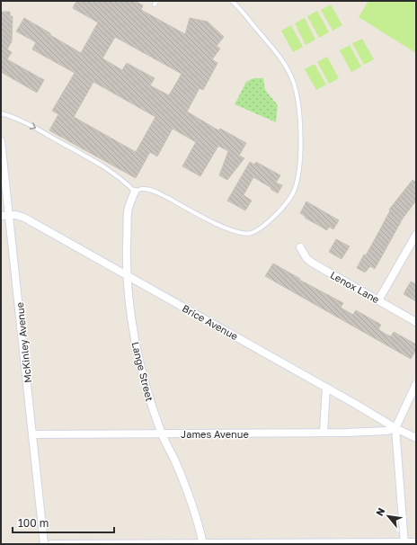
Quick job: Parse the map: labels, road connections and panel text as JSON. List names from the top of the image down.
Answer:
{
  "streets": {
    "street": [
      "Lenox Lane",
      "Brice Avenue",
      "McKinley Avenue",
      "Lange Street",
      "James Avenue"
    ]
  },
  "crossings": [
    ["Brice Avenue", "McKinley Avenue"],
    ["Brice Avenue", "Lange Street"],
    ["Brice Avenue", "James Avenue"],
    ["McKinley Avenue", "James Avenue"],
    ["Lange Street", "James Avenue"]
  ],
  "scale_bar": "100 m",
  "north": "top left"
}
